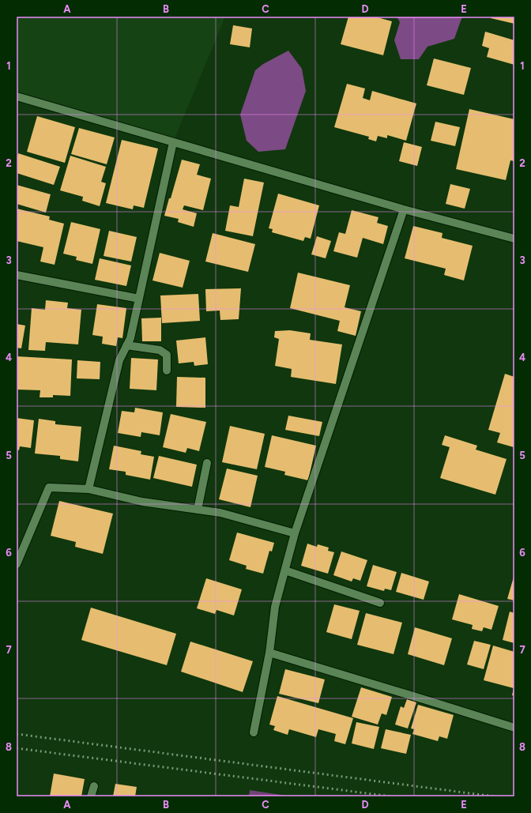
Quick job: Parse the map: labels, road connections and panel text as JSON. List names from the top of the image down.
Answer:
{
  "grid": {
    "columns": [
      "A",
      "B",
      "C",
      "D",
      "E"
    ],
    "rows": [
      "1",
      "2",
      "3",
      "4",
      "5",
      "6",
      "7",
      "8"
    ]
  }
}
